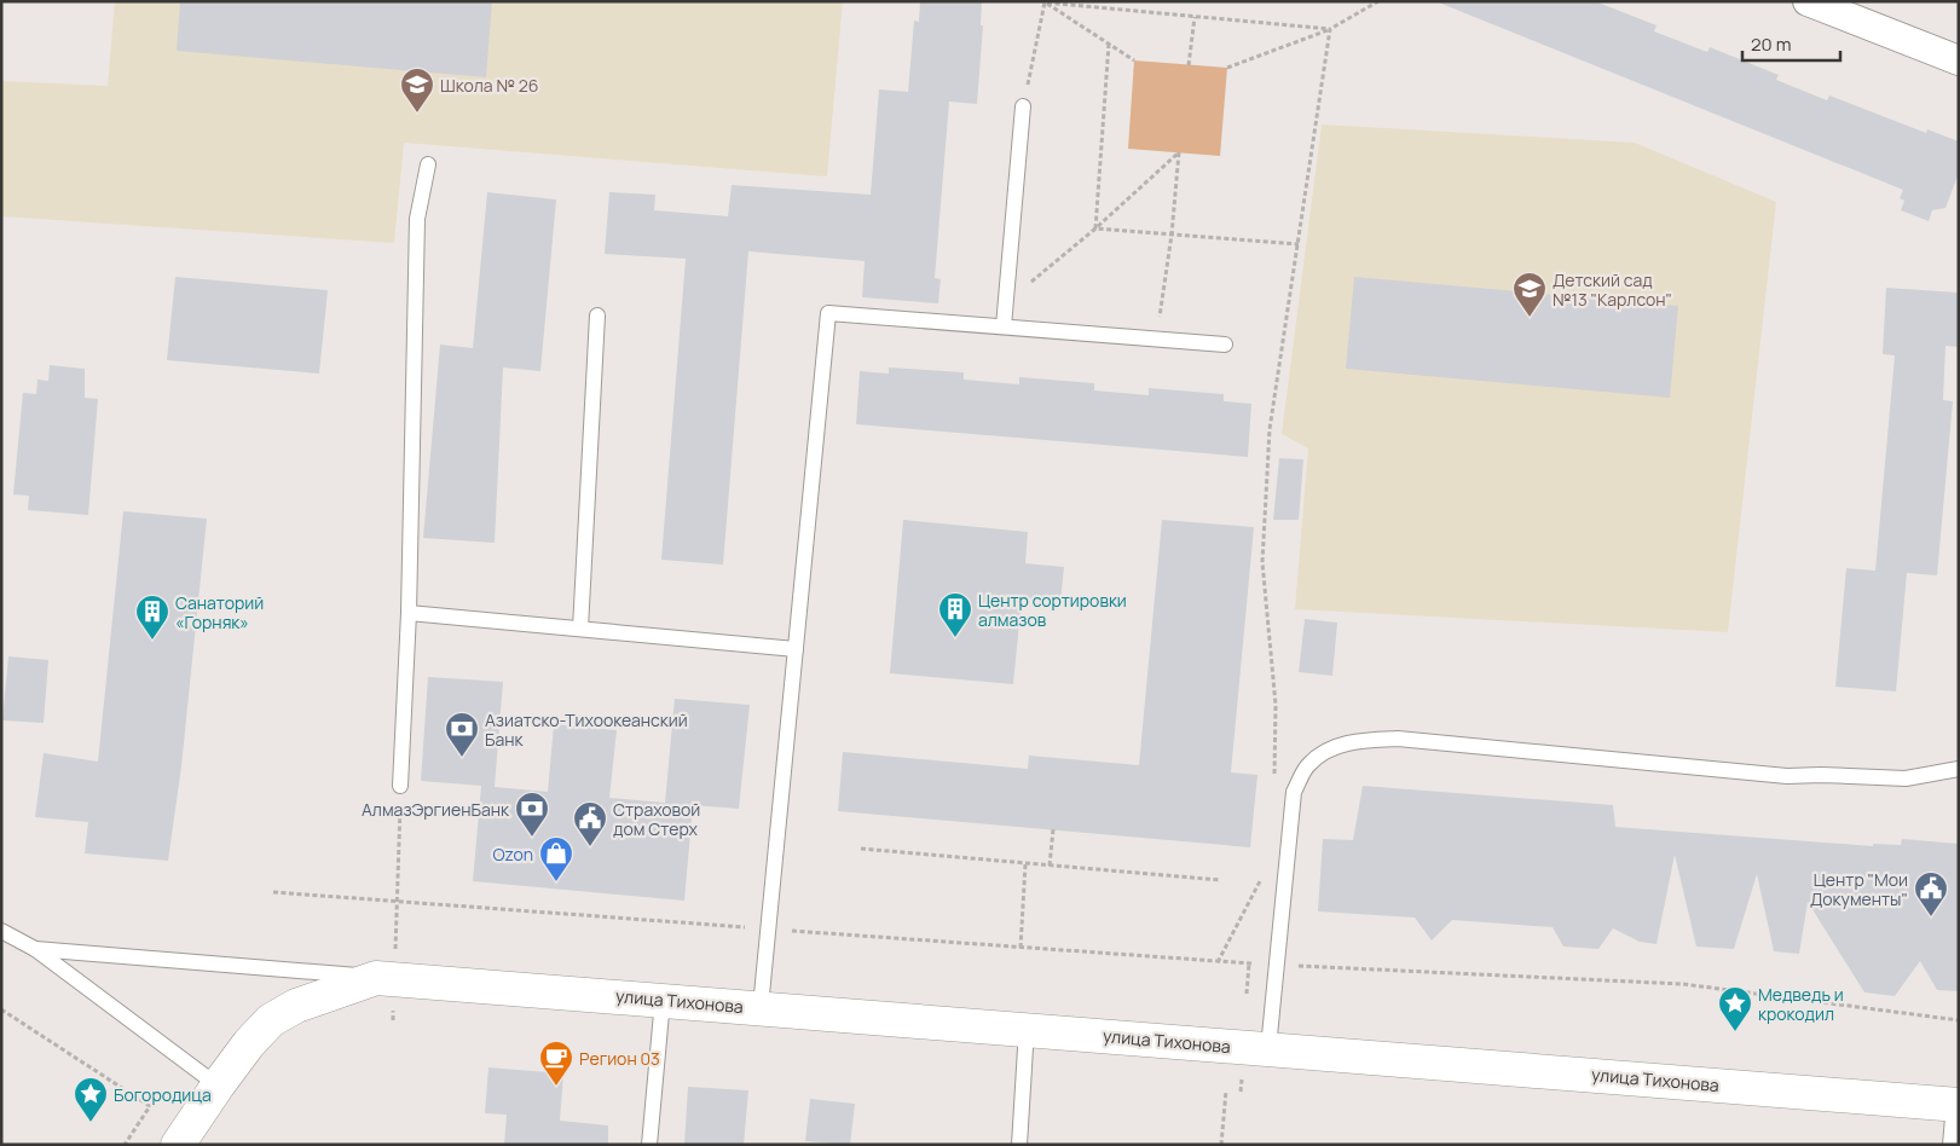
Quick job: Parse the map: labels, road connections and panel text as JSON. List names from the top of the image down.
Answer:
{
  "streets": {
    "main road": ["улица Тихонова"]
  },
  "places": {
    "school or university": ["Школа № 26", "Детский сад №13 \"Карлсон\""],
    "building": ["Центр сортировки алмазов", "Санаторий «Горняк»"],
    "bank": ["Азиатско-Тихоокеанский Банк", "АлмазЭргиенБанк"],
    "public building": ["Страховой дом Стерх", "Центр \"Мои Документы\""],
    "shop": ["Ozon"],
    "place": ["Медведь и крокодил", "Богородица"],
    "cafe": ["Регион 03"]
  },
  "scale_bar": "20 m"
}
